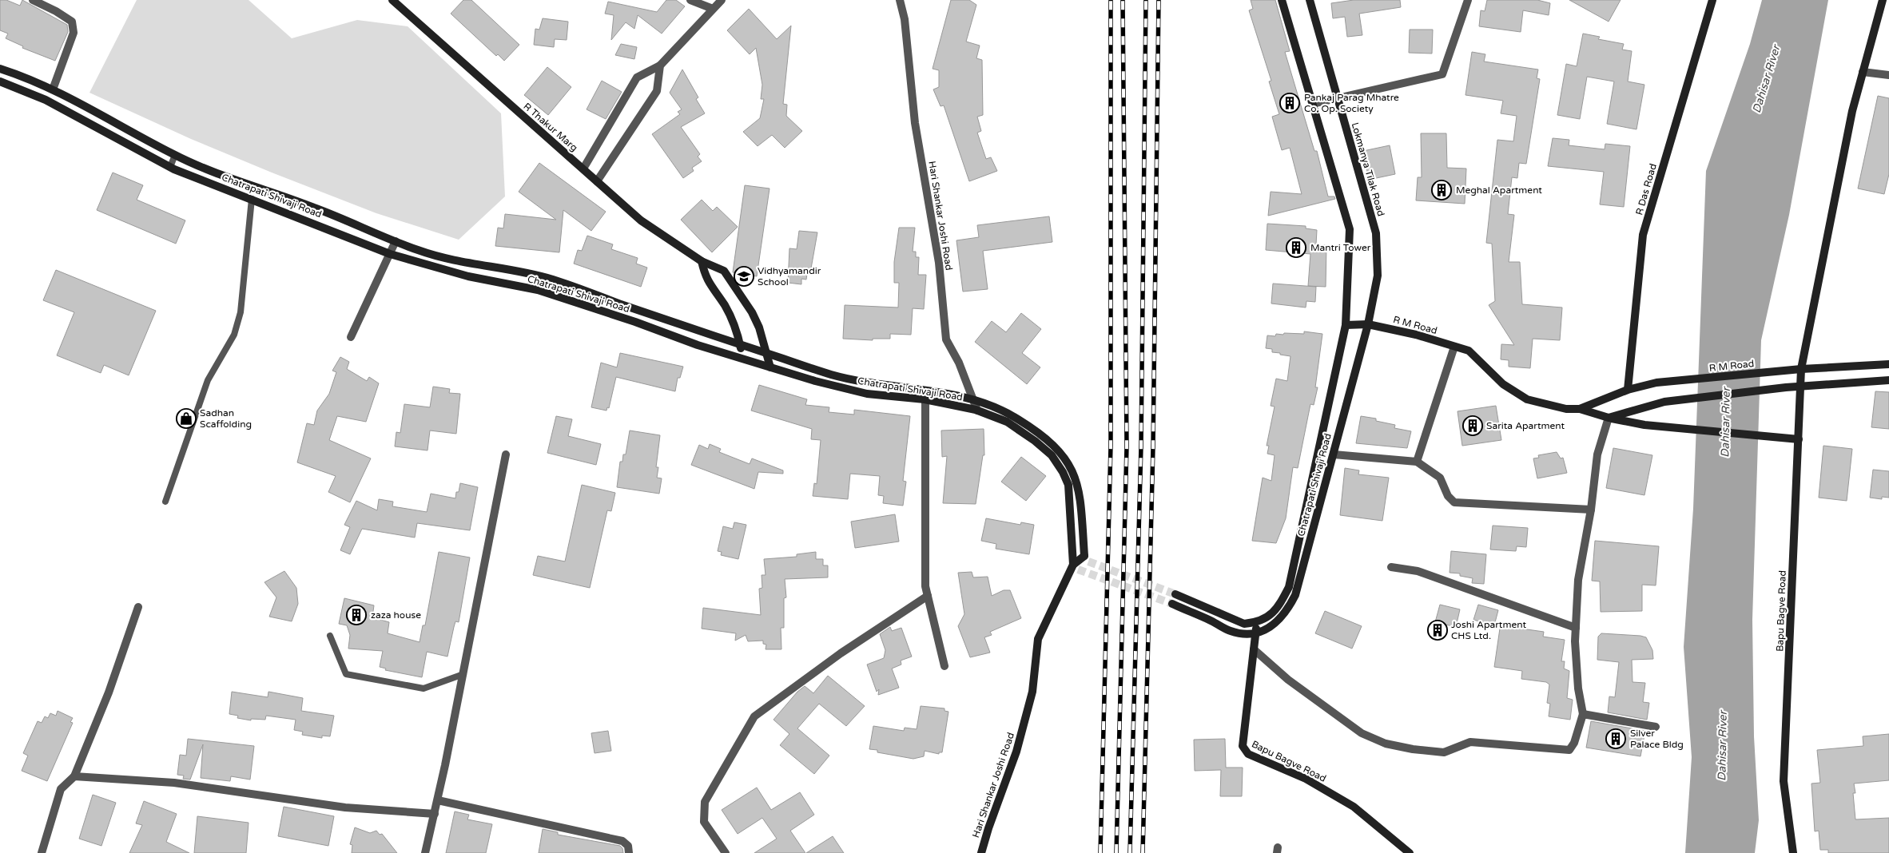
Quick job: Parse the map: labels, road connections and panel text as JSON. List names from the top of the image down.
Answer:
{
  "streets": {
    "main road": [
      "R Thakur Marg",
      "Lokmanya Tilak Road",
      "R Das Road",
      "Chatrapati Shivaji Road",
      "Hari Shankar Joshi Road",
      "R M Road",
      "Bapu Bagve Road"
    ]
  },
  "crossings": [
    ["R Thakur Marg", "Chatrapati Shivaji Road"],
    ["Lokmanya Tilak Road", "Chatrapati Shivaji Road"],
    ["Lokmanya Tilak Road", "R M Road"],
    ["R Das Road", "R M Road"],
    ["Chatrapati Shivaji Road", "Hari Shankar Joshi Road"],
    ["Chatrapati Shivaji Road", "R M Road"],
    ["Chatrapati Shivaji Road", "Bapu Bagve Road"],
    ["R M Road", "Bapu Bagve Road"]
  ],
  "water": ["Dahisar River"],
  "places": {
    "building": [
      "Pankaj Parag Mhatre Co. Op. Society",
      "Meghal Apartment",
      "Mantri Tower",
      "Sarita Apartment",
      "zaza house",
      "Joshi Apartment CHS Ltd.",
      "Silver Palace Bldg"
    ],
    "school or university": ["Vidhyamandir School"],
    "shop": ["Sadhan Scaffolding"]
  }
}
